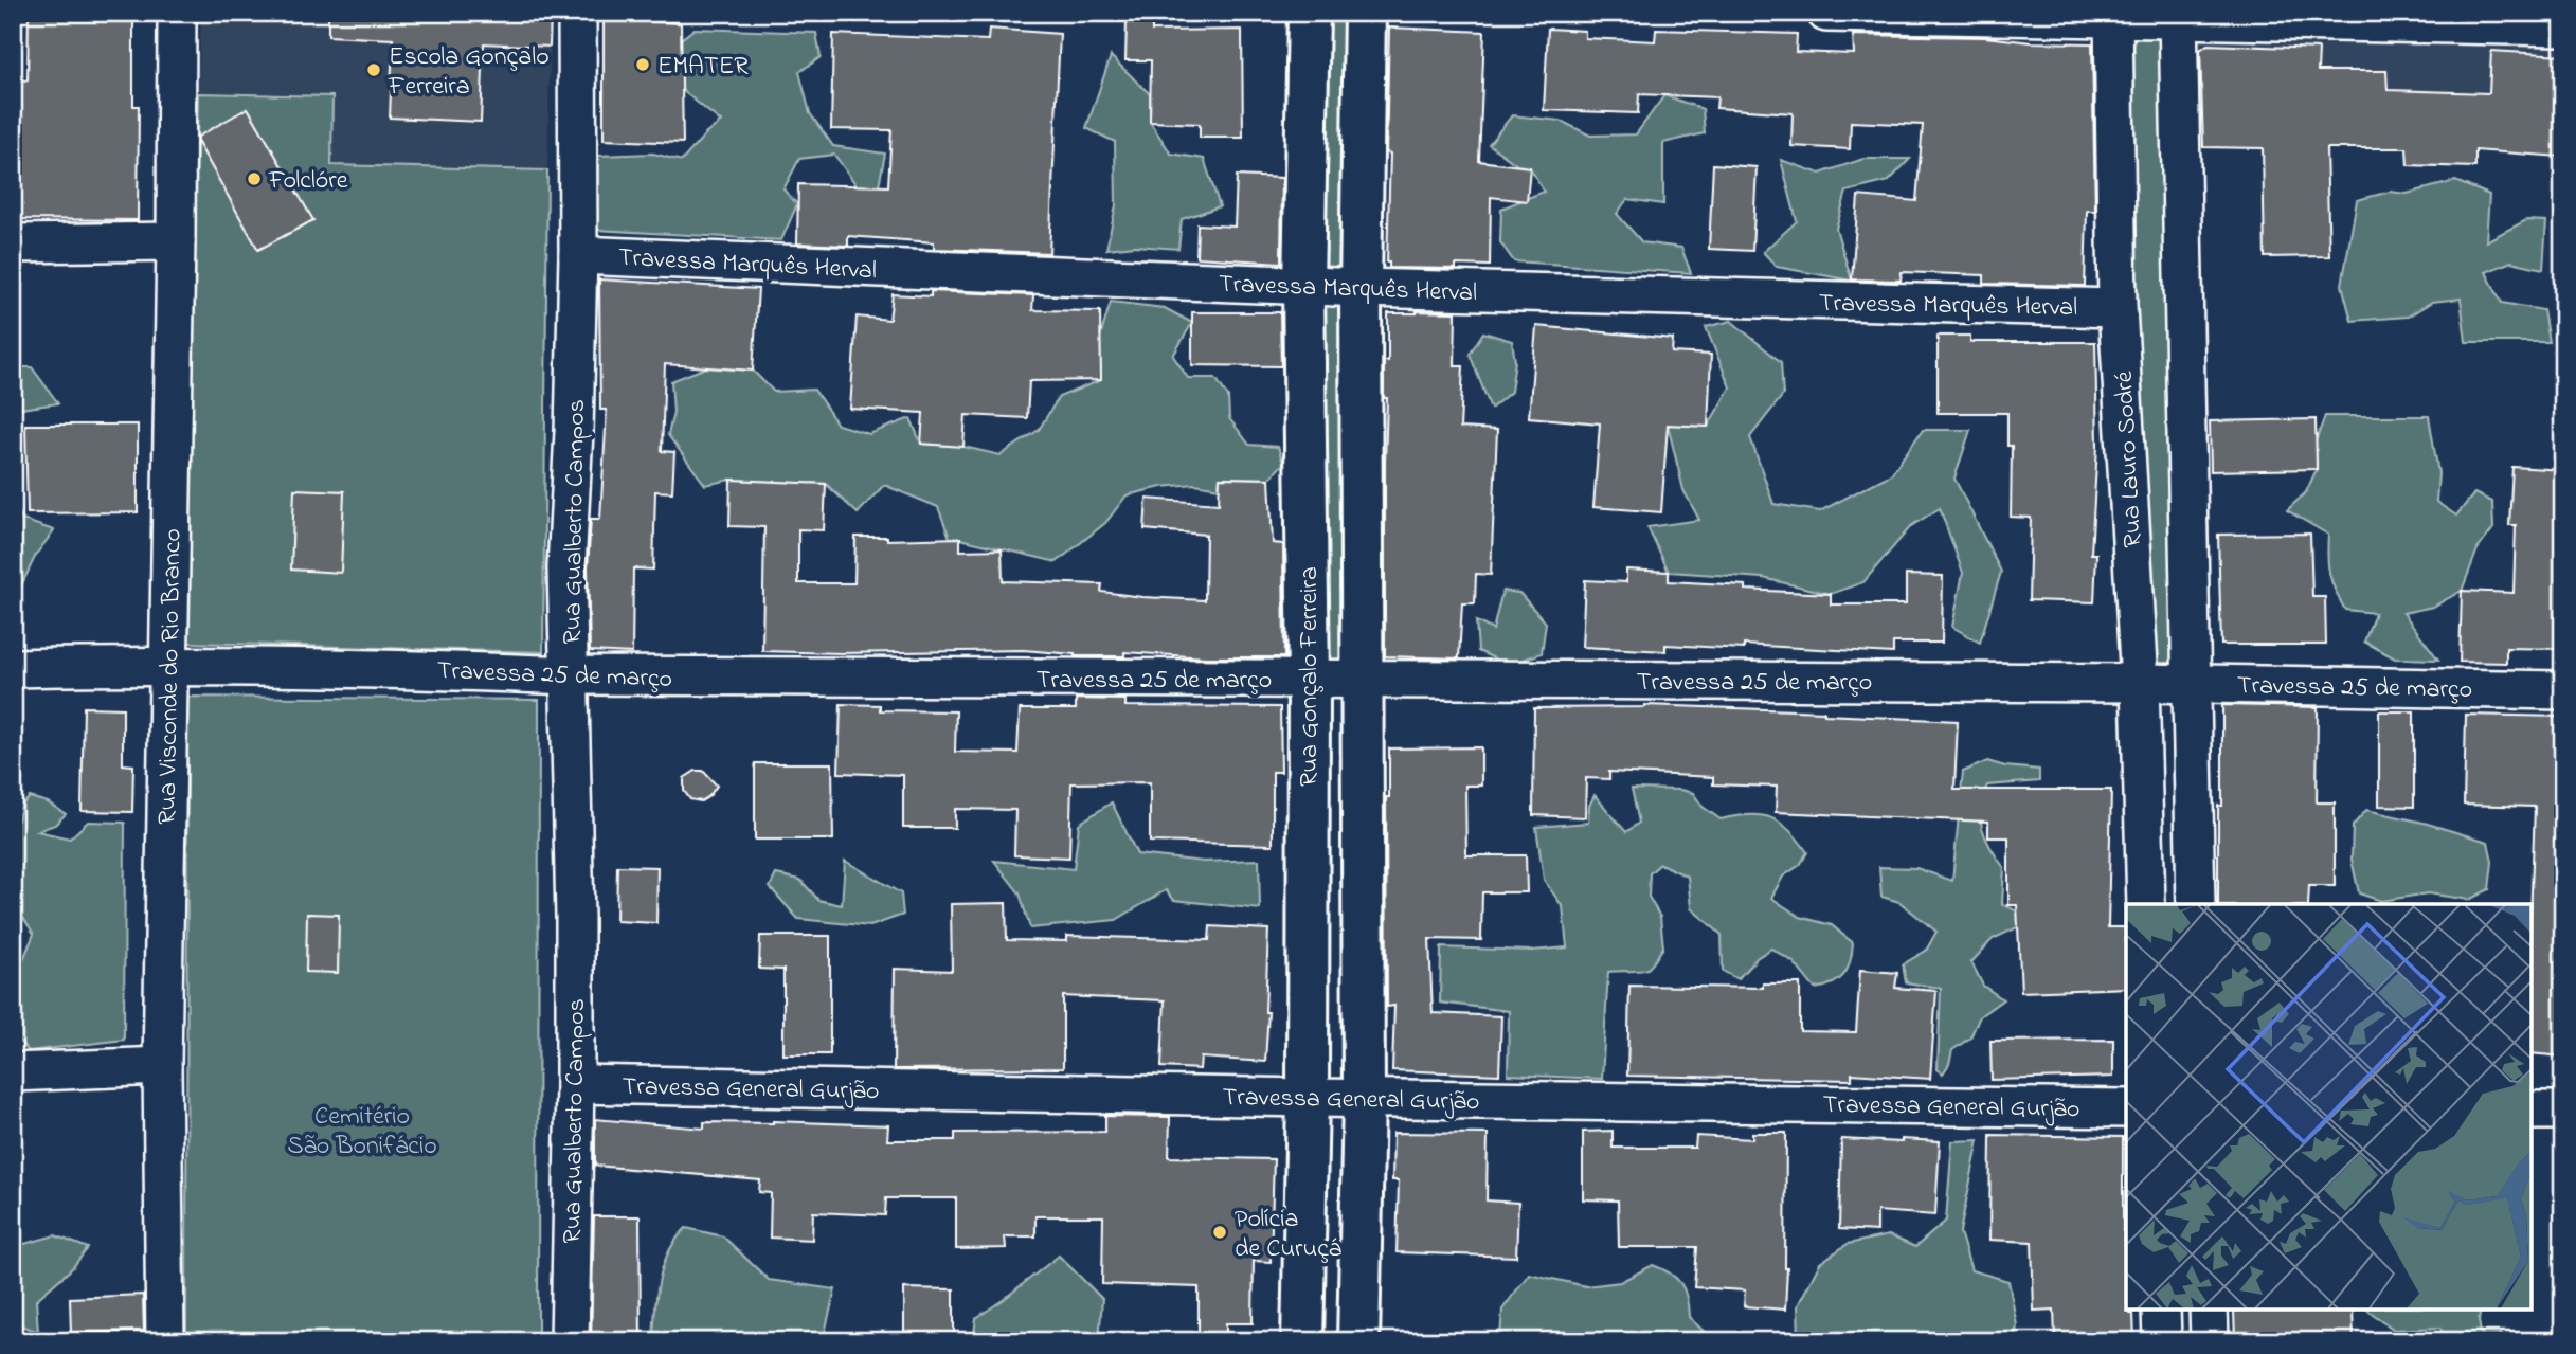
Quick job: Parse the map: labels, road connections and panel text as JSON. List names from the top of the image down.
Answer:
{
  "streets": {
    "street": [
      "Travessa Marquês Herval",
      "Rua Lauro Sodré",
      "Rua Gualberto Campos",
      "Travessa 25 de março",
      "Rua Visconde do Rio Branco",
      "Rua Gonçalo Ferreira",
      "Travessa General Gurjão"
    ]
  },
  "crossings": [
    ["Travessa Marquês Herval", "Rua Lauro Sodré"],
    ["Travessa Marquês Herval", "Rua Gualberto Campos"],
    ["Travessa Marquês Herval", "Rua Gonçalo Ferreira"],
    ["Rua Lauro Sodré", "Travessa 25 de março"],
    ["Rua Gualberto Campos", "Travessa 25 de março"],
    ["Rua Gualberto Campos", "Travessa General Gurjão"],
    ["Travessa 25 de março", "Rua Visconde do Rio Branco"],
    ["Travessa 25 de março", "Rua Gonçalo Ferreira"],
    ["Rua Gonçalo Ferreira", "Travessa General Gurjão"]
  ],
  "parks": ["Cemitério São Bonifácio"],
  "places": [
    "EMATER",
    "Escola Gonçalo Ferreira",
    "Folclóre",
    "Polícia de Curuçá"
  ]
}
